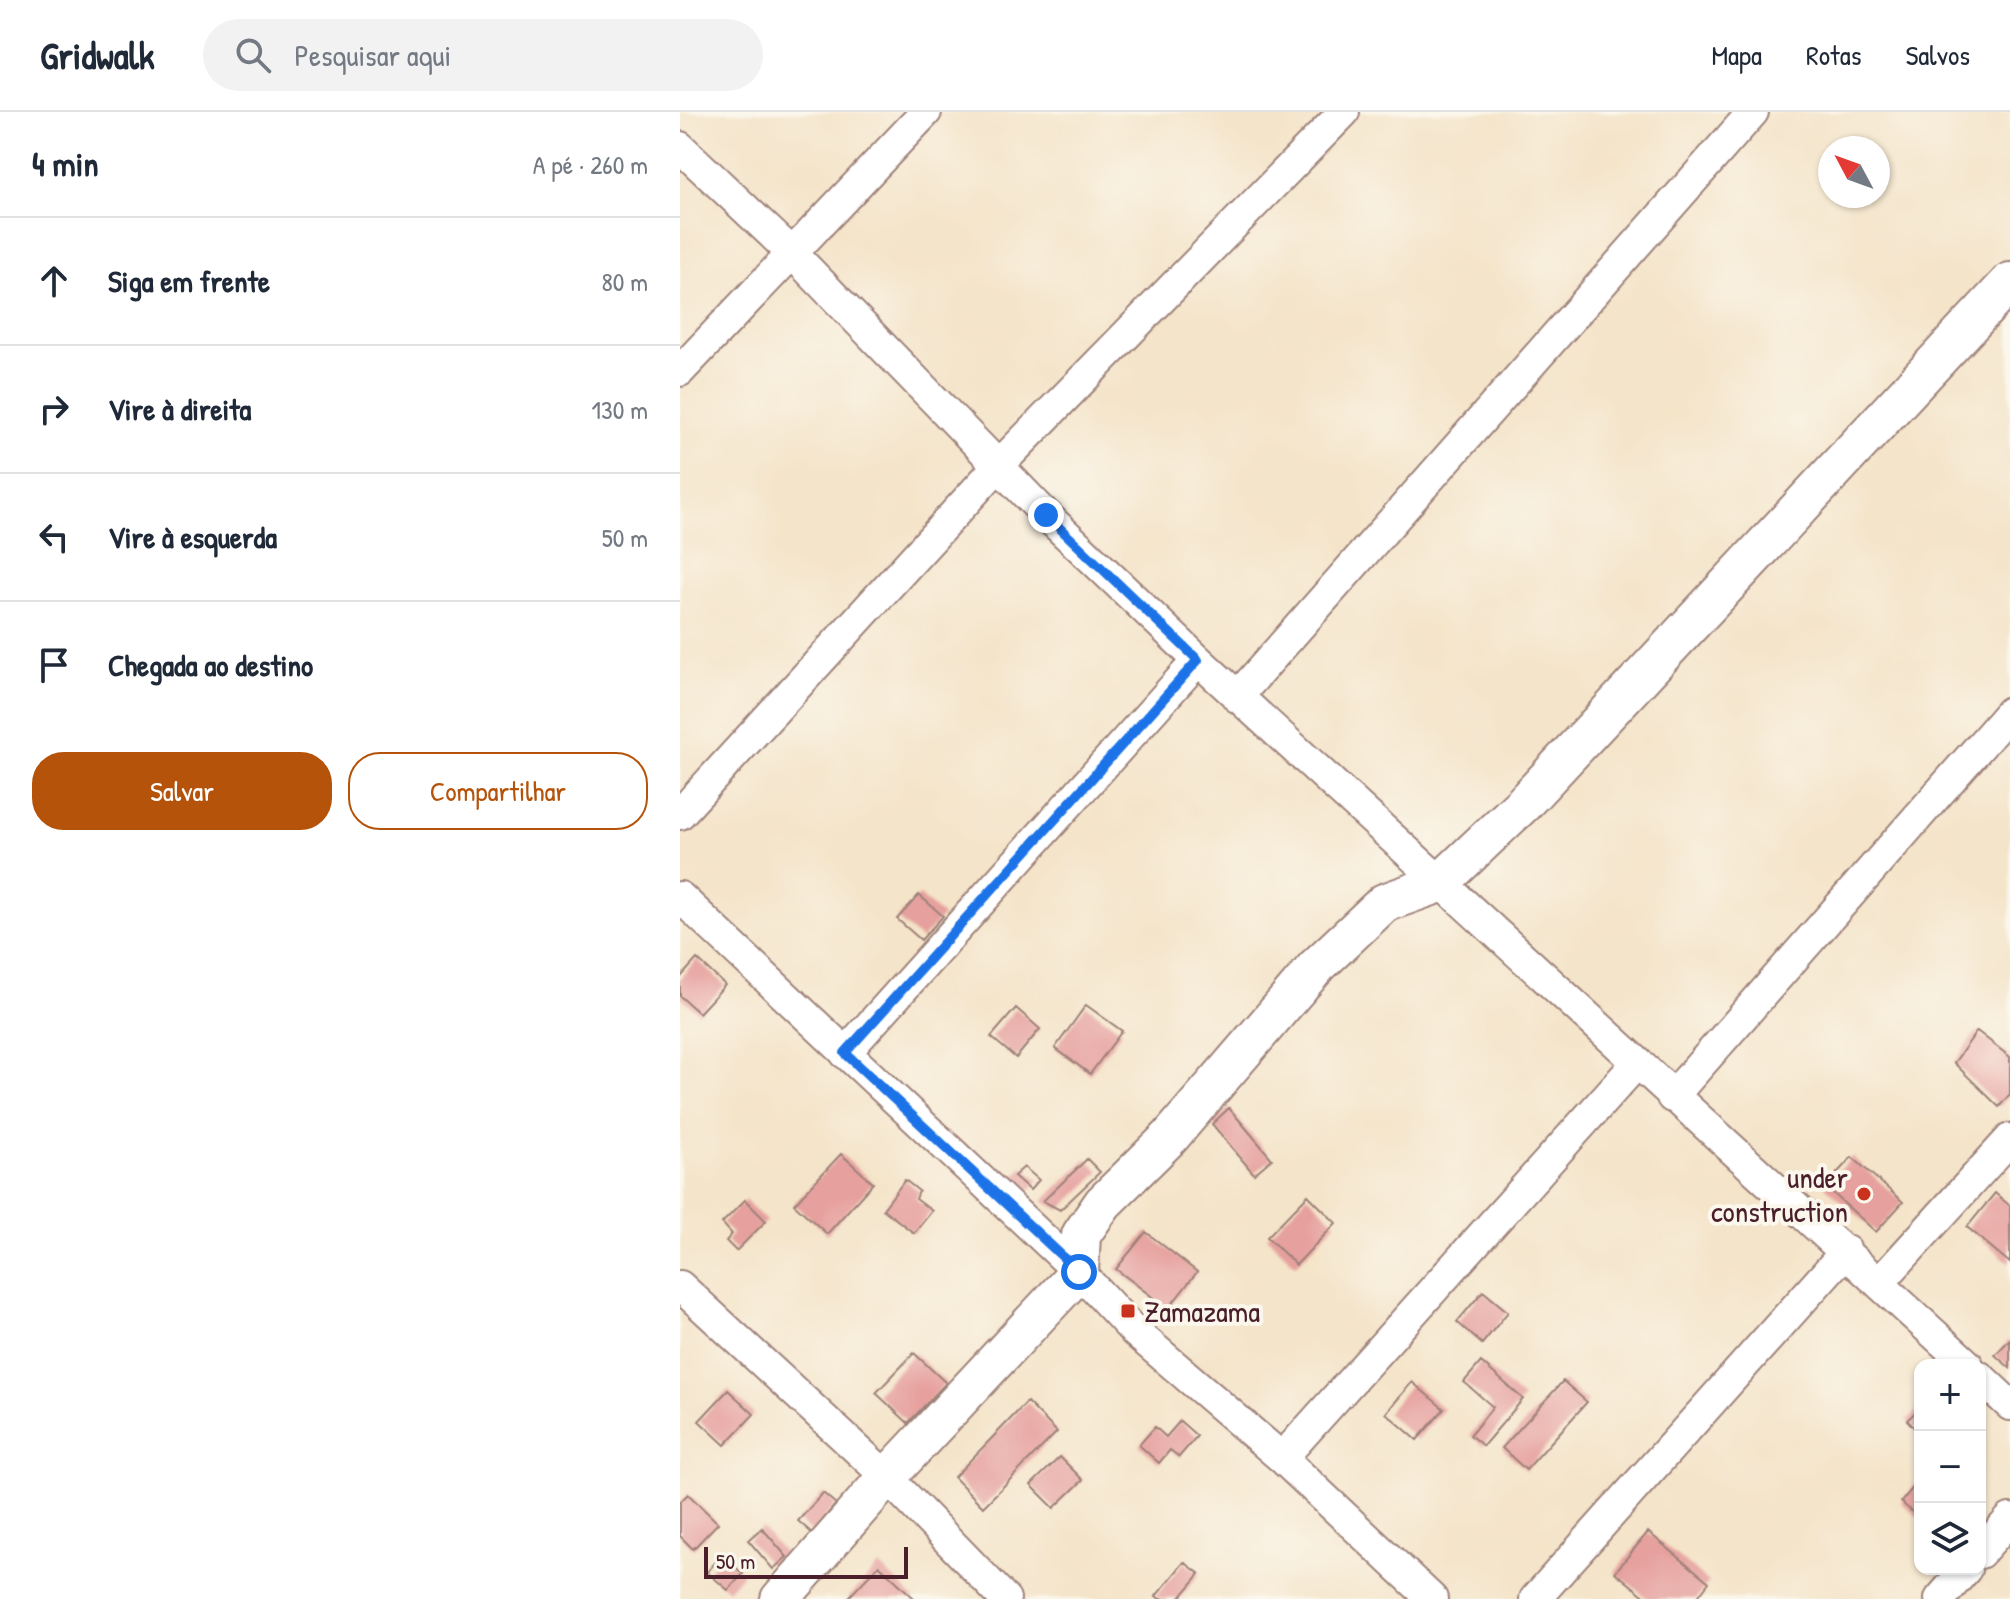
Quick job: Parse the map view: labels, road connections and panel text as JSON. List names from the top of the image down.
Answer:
{
  "places": {
    "other": ["under construction"],
    "transit": ["Zamazama"]
  },
  "scale_bar": "50 m",
  "north": "top left",
  "page": {
    "header": "Gridwalk",
    "search": "Pesquisar aqui",
    "nav": ["Mapa", "Rotas", "Salvos"],
    "heading": ["4 min", "A pé · 260 m"],
    "list": [
      ["Siga em frente", "80 m"],
      ["Vire à direita", "130 m"],
      ["Vire à esquerda", "50 m"],
      "Chegada ao destino"
    ],
    "buttons": ["Salvar", "Compartilhar"],
    "map_buttons": ["+", "−"],
    "scale": "50 m"
  }
}
